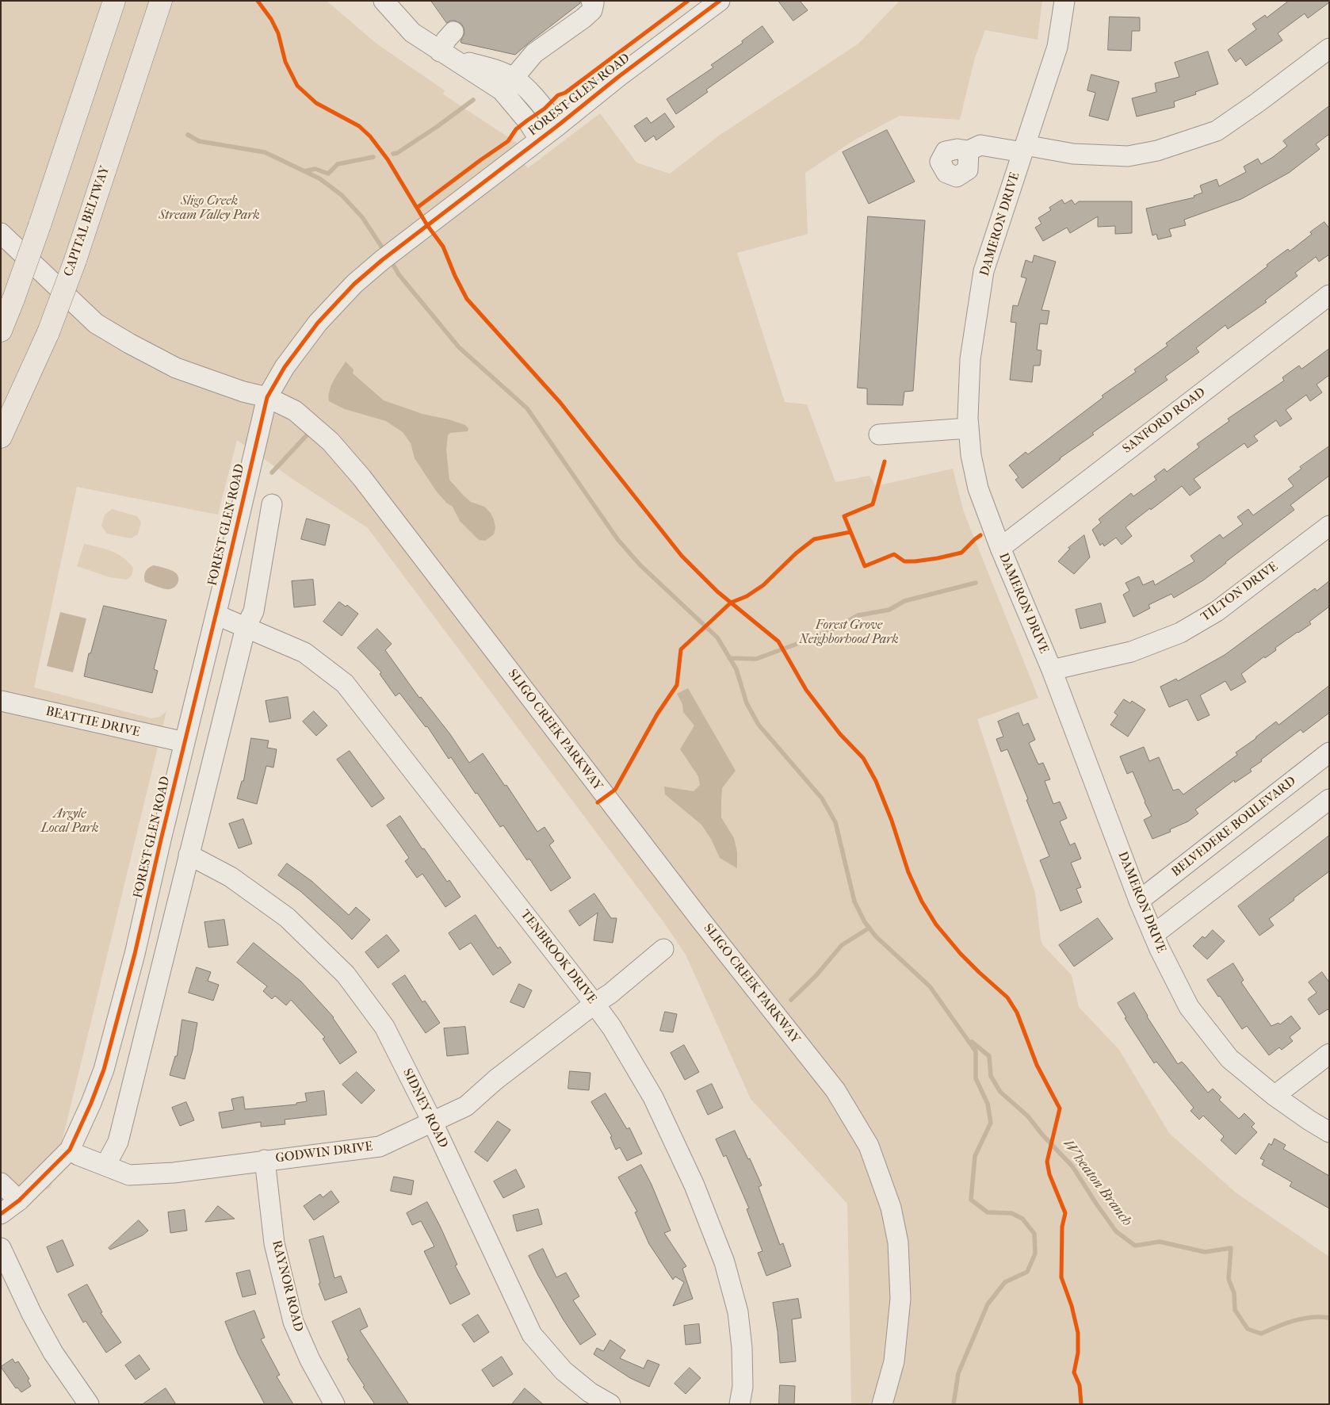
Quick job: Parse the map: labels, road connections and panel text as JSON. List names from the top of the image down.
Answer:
{
  "streets": {
    "highway": ["CAPITAL BELTWAY"],
    "street": [
      "FOREST GLEN ROAD",
      "DAMERON DRIVE",
      "SANFORD ROAD",
      "TILTON DRIVE",
      "BEATTIE DRIVE",
      "SLIGO CREEK PARKWAY",
      "BELVEDERE BOULEVARD",
      "TENBROOK DRIVE",
      "SIDNEY ROAD",
      "GODWIN DRIVE",
      "RAYNOR ROAD"
    ]
  },
  "crossings": [
    ["FOREST GLEN ROAD", "BEATTIE DRIVE"],
    ["FOREST GLEN ROAD", "SLIGO CREEK PARKWAY"],
    ["FOREST GLEN ROAD", "TENBROOK DRIVE"],
    ["FOREST GLEN ROAD", "GODWIN DRIVE"],
    ["DAMERON DRIVE", "SANFORD ROAD"],
    ["DAMERON DRIVE", "TILTON DRIVE"],
    ["DAMERON DRIVE", "BELVEDERE BOULEVARD"],
    ["TENBROOK DRIVE", "GODWIN DRIVE"],
    ["SIDNEY ROAD", "GODWIN DRIVE"],
    ["GODWIN DRIVE", "RAYNOR ROAD"]
  ],
  "water": ["Wheaton Branch"],
  "parks": ["Sligo Creek Stream Valley Park", "Forest Grove Neighborhood Park", "Argyle Local Park"]
}
